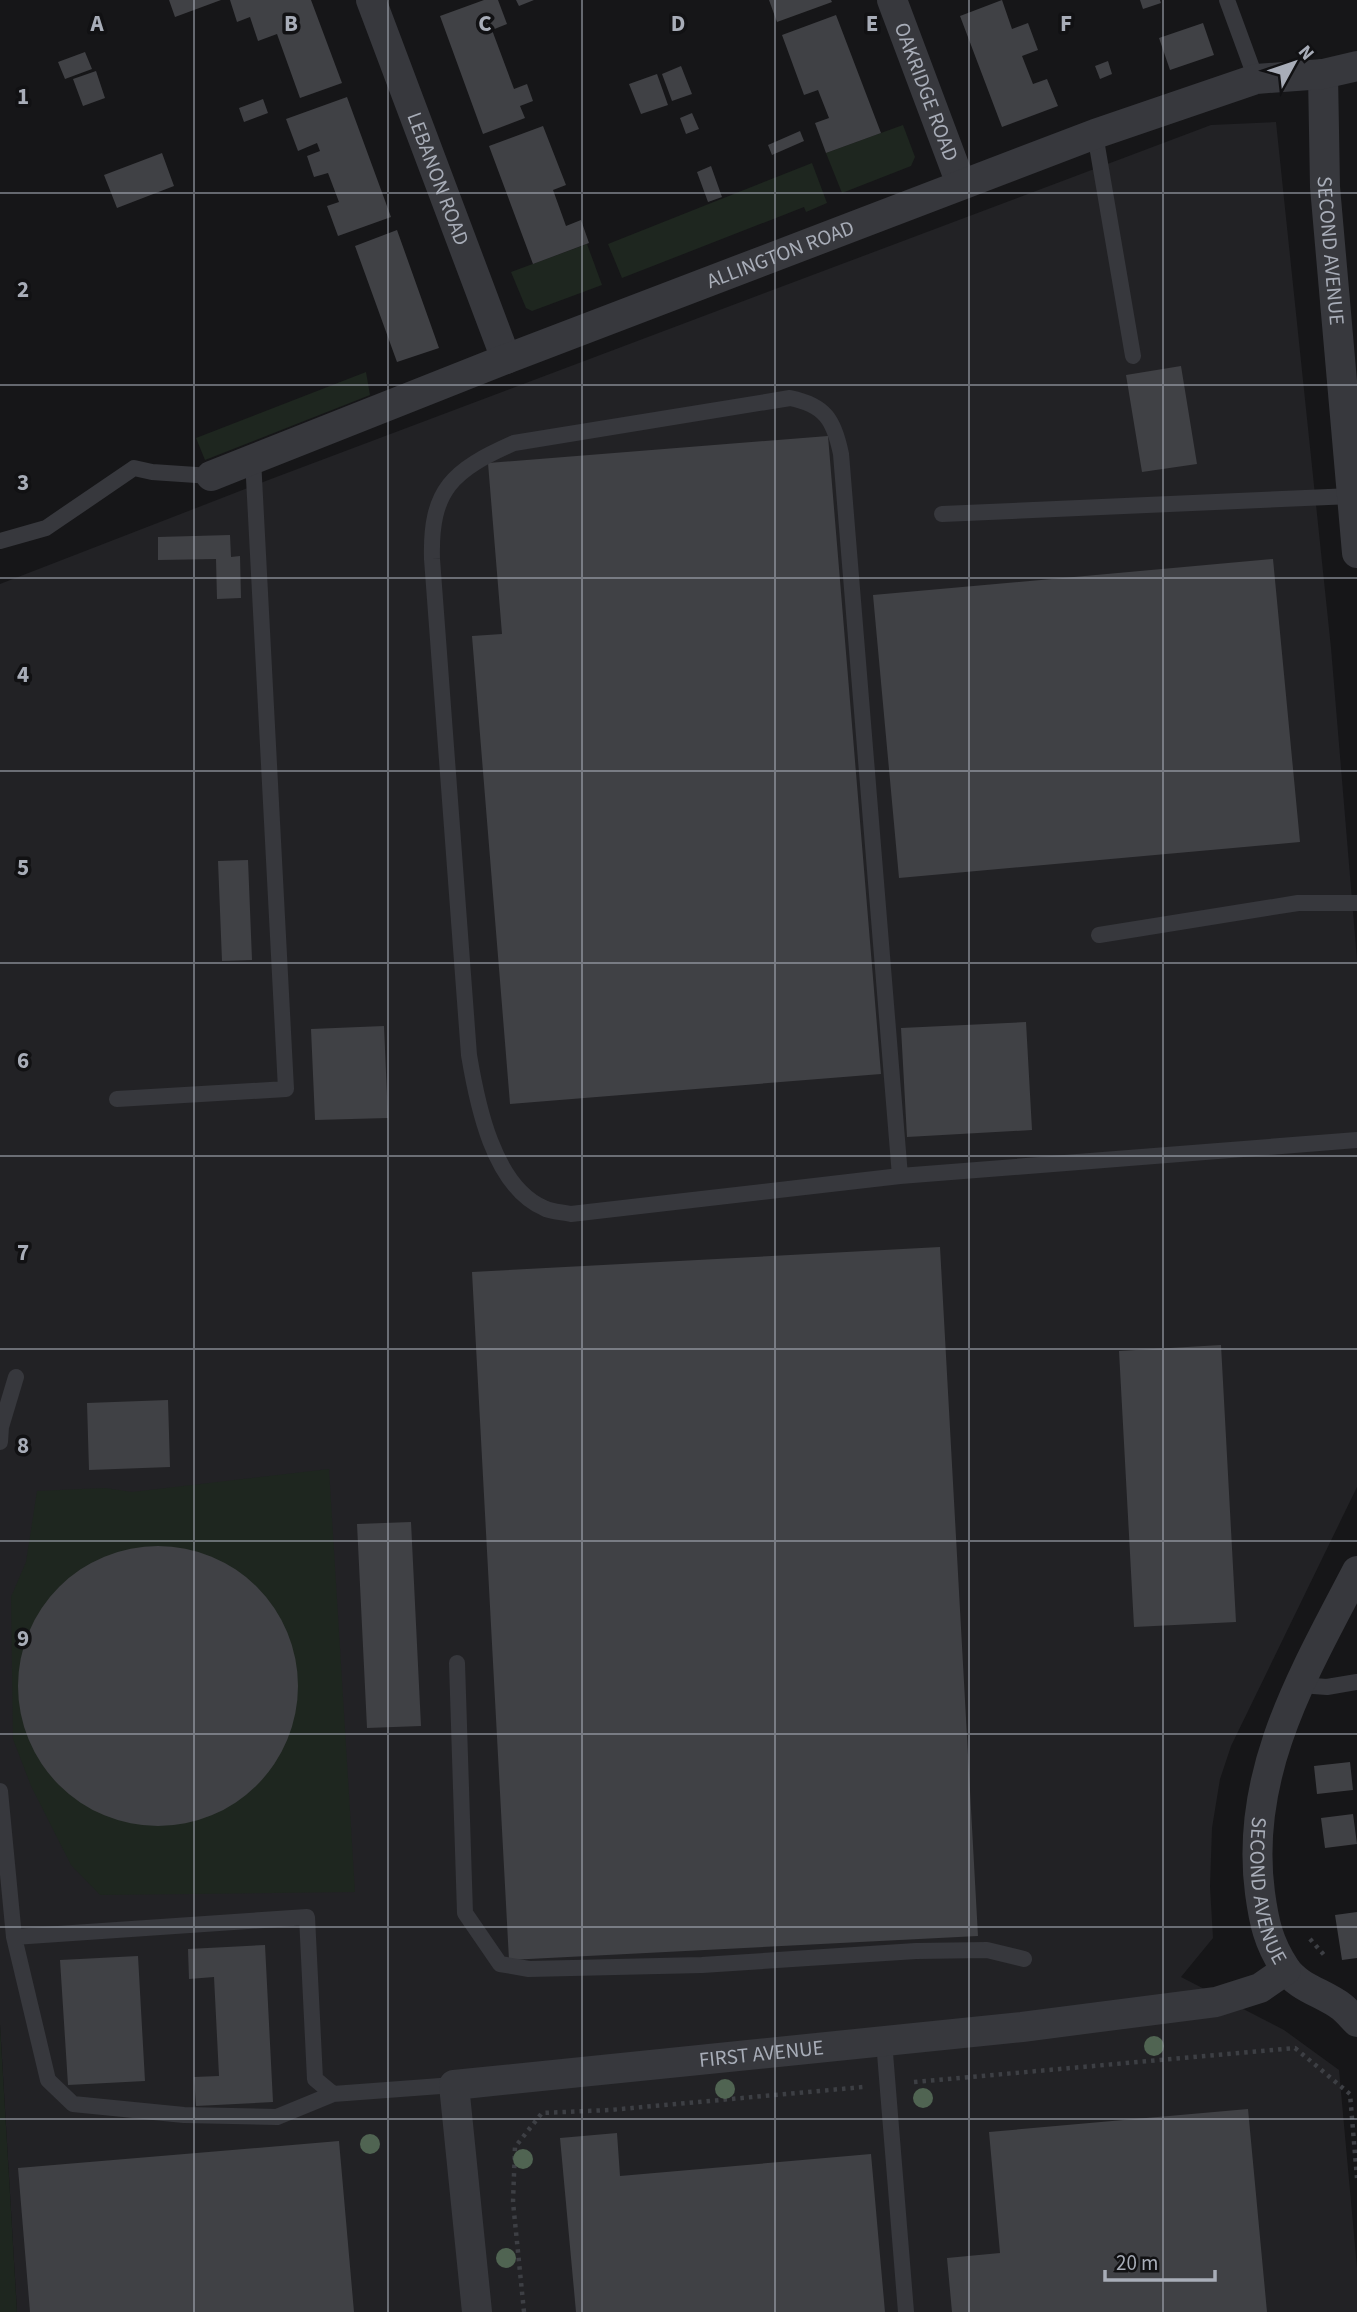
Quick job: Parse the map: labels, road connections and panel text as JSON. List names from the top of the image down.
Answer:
{
  "streets": {
    "street": [
      "OAKRIDGE ROAD",
      "LEBANON ROAD",
      "SECOND AVENUE",
      "ALLINGTON ROAD",
      "FIRST AVENUE"
    ]
  },
  "crossings": [
    ["OAKRIDGE ROAD", "ALLINGTON ROAD"],
    ["LEBANON ROAD", "ALLINGTON ROAD"],
    ["SECOND AVENUE", "ALLINGTON ROAD"],
    ["SECOND AVENUE", "FIRST AVENUE"]
  ],
  "scale_bar": "20 m",
  "north": "top right",
  "grid": {
    "columns": [
      "A",
      "B",
      "C",
      "D",
      "E",
      "F"
    ],
    "rows": [
      "1",
      "2",
      "3",
      "4",
      "5",
      "6",
      "7",
      "8",
      "9"
    ]
  }
}
